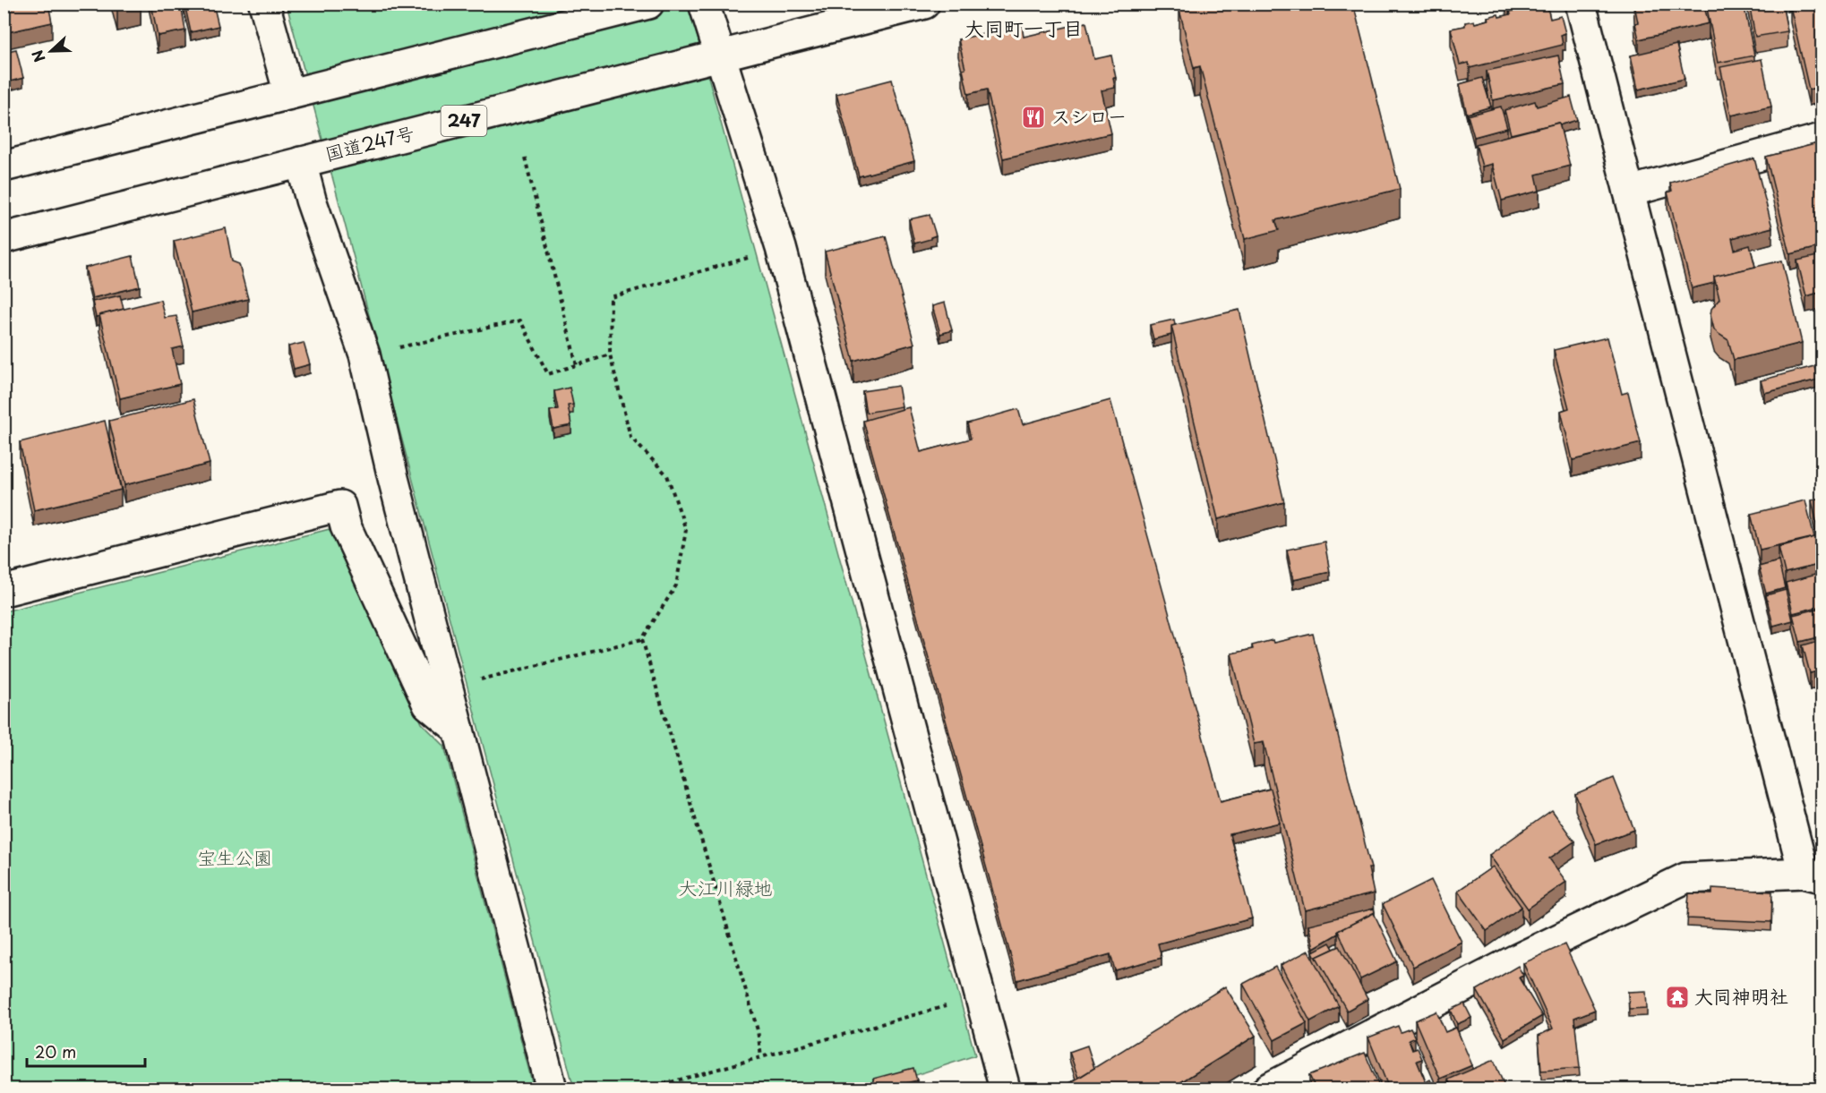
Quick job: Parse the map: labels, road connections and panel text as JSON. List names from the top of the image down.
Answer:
{
  "streets": {
    "main road": ["247", "国道247号"]
  },
  "districts": ["大同町一丁目"],
  "parks": ["宝生公園", "大江川緑地"],
  "places": {
    "restaurant": ["スシロー"],
    "temple": ["大同神明社"]
  },
  "scale_bar": "20 m",
  "north": "left"
}
